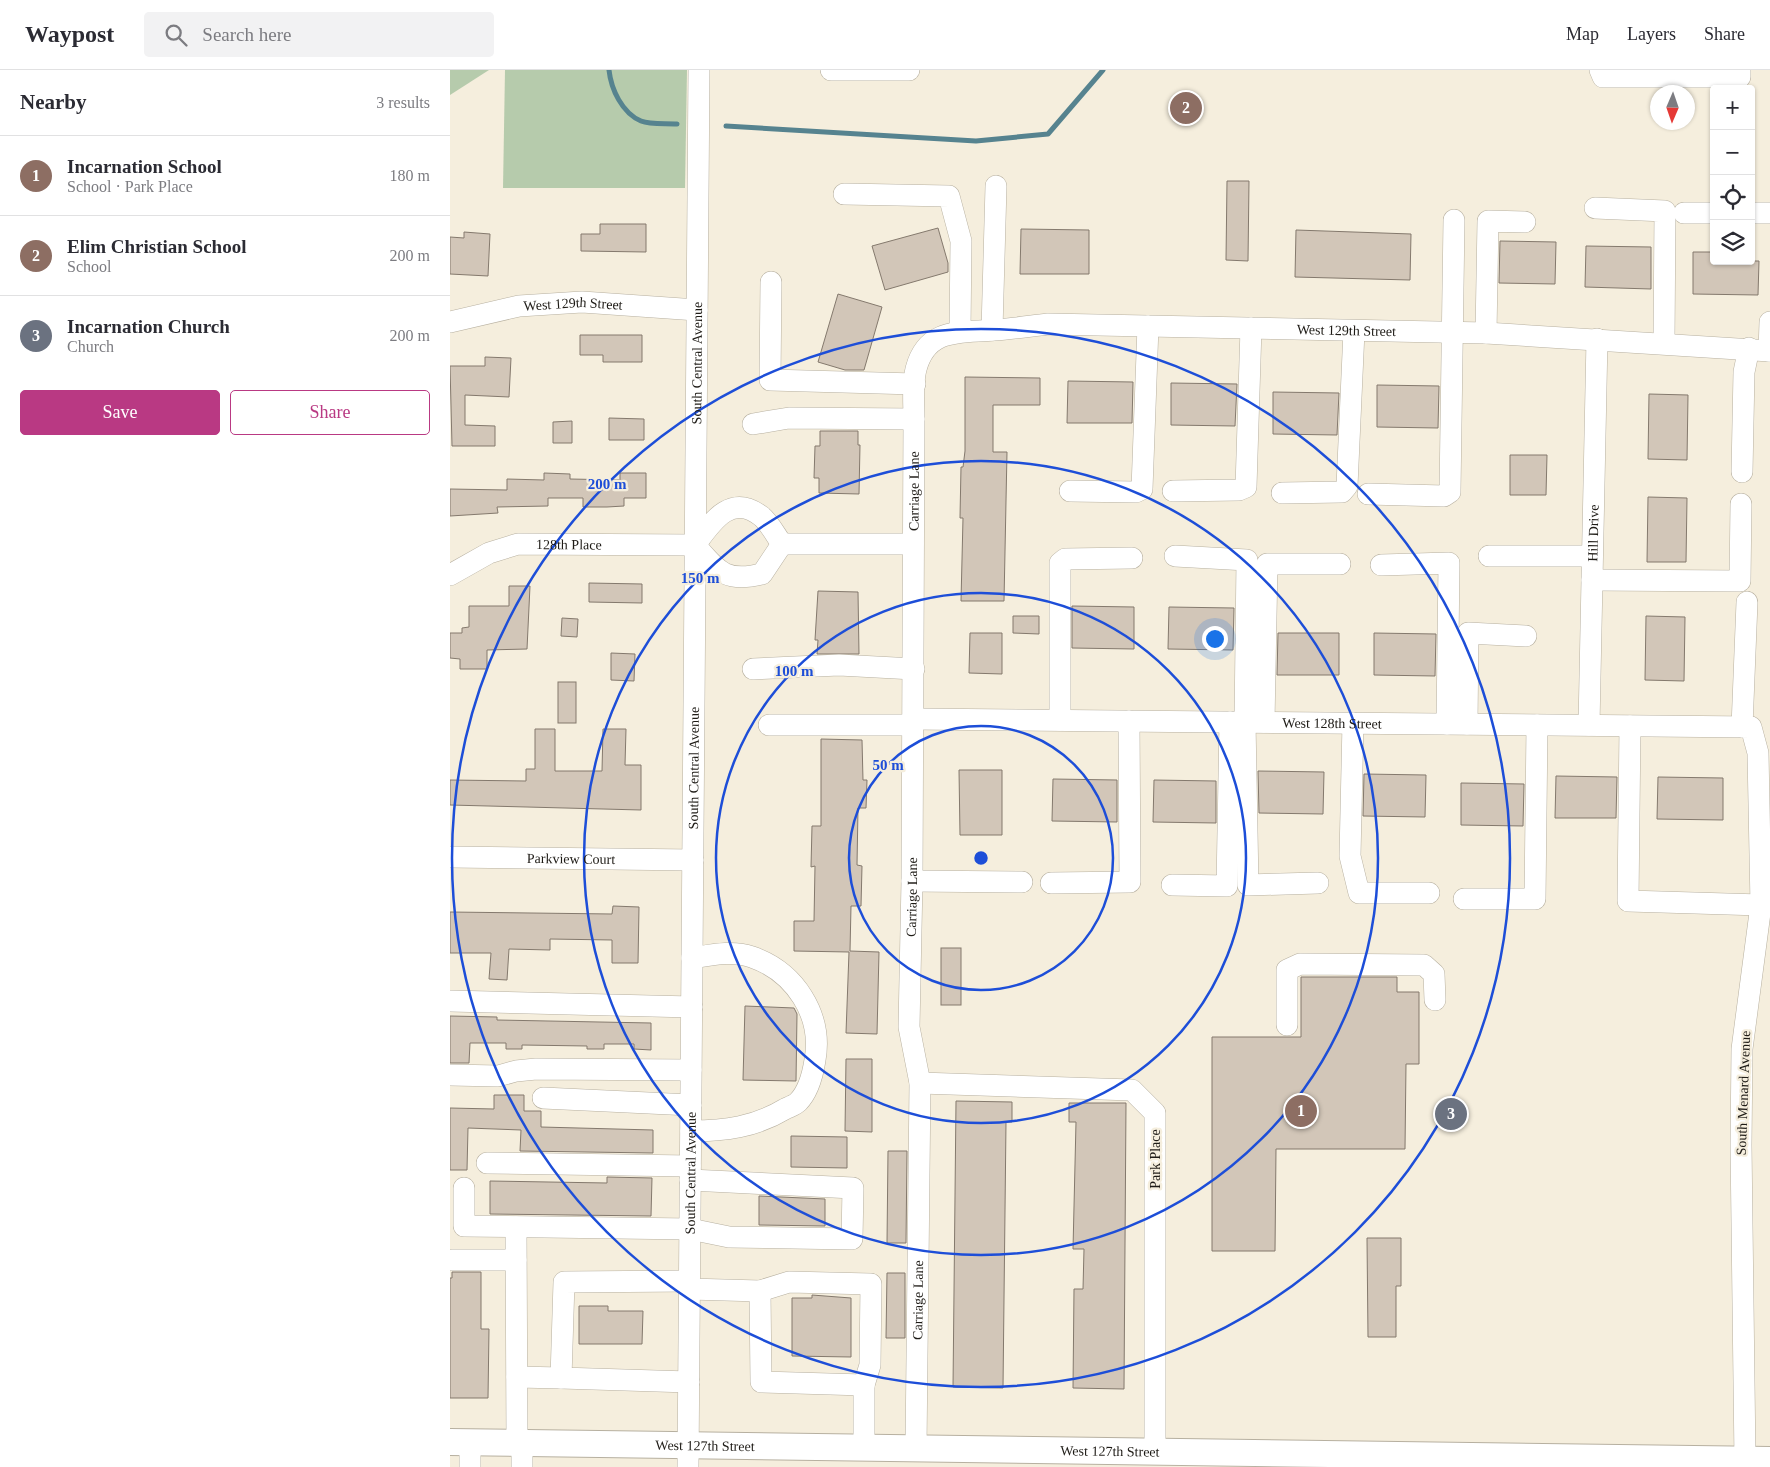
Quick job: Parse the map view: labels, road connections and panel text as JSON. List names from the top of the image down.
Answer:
{
  "streets": {
    "main road": ["West 127th Street"],
    "street": [
      "West 129th Street",
      "South Central Avenue",
      "Carriage Lane",
      "Hill Drive",
      "128th Place",
      "West 128th Street",
      "Parkview Court",
      "South Menard Avenue",
      "Park Place"
    ]
  },
  "crossings": [
    ["West 129th Street", "South Central Avenue"],
    ["West 129th Street", "Carriage Lane"],
    ["West 129th Street", "Hill Drive"],
    ["South Central Avenue", "128th Place"],
    ["South Central Avenue", "Parkview Court"],
    ["South Central Avenue", "West 127th Street"],
    ["Carriage Lane", "West 128th Street"],
    ["Carriage Lane", "Park Place"],
    ["Carriage Lane", "West 127th Street"],
    ["Hill Drive", "West 128th Street"],
    ["West 128th Street", "South Menard Avenue"],
    ["South Menard Avenue", "West 127th Street"],
    ["Park Place", "West 127th Street"]
  ],
  "north": "bottom",
  "page": {
    "header": "Waypost",
    "search": "Search here",
    "nav": ["Map", "Layers", "Share"],
    "heading": ["Nearby", "3 results"],
    "map_buttons": ["+", "−"],
    "pins": ["2", "1", "3"],
    "list": [
      {
        "mark": "1",
        "name": "Incarnation School",
        "note": "School · Park Place",
        "value": "180 m"
      },
      {
        "mark": "2",
        "name": "Elim Christian School",
        "note": "School",
        "value": "200 m"
      },
      {
        "mark": "3",
        "name": "Incarnation Church",
        "note": "Church",
        "value": "200 m"
      }
    ],
    "buttons": ["Save", "Share"]
  },
  "rings": [
    "200 m",
    "150 m",
    "100 m",
    "50 m"
  ]
}
